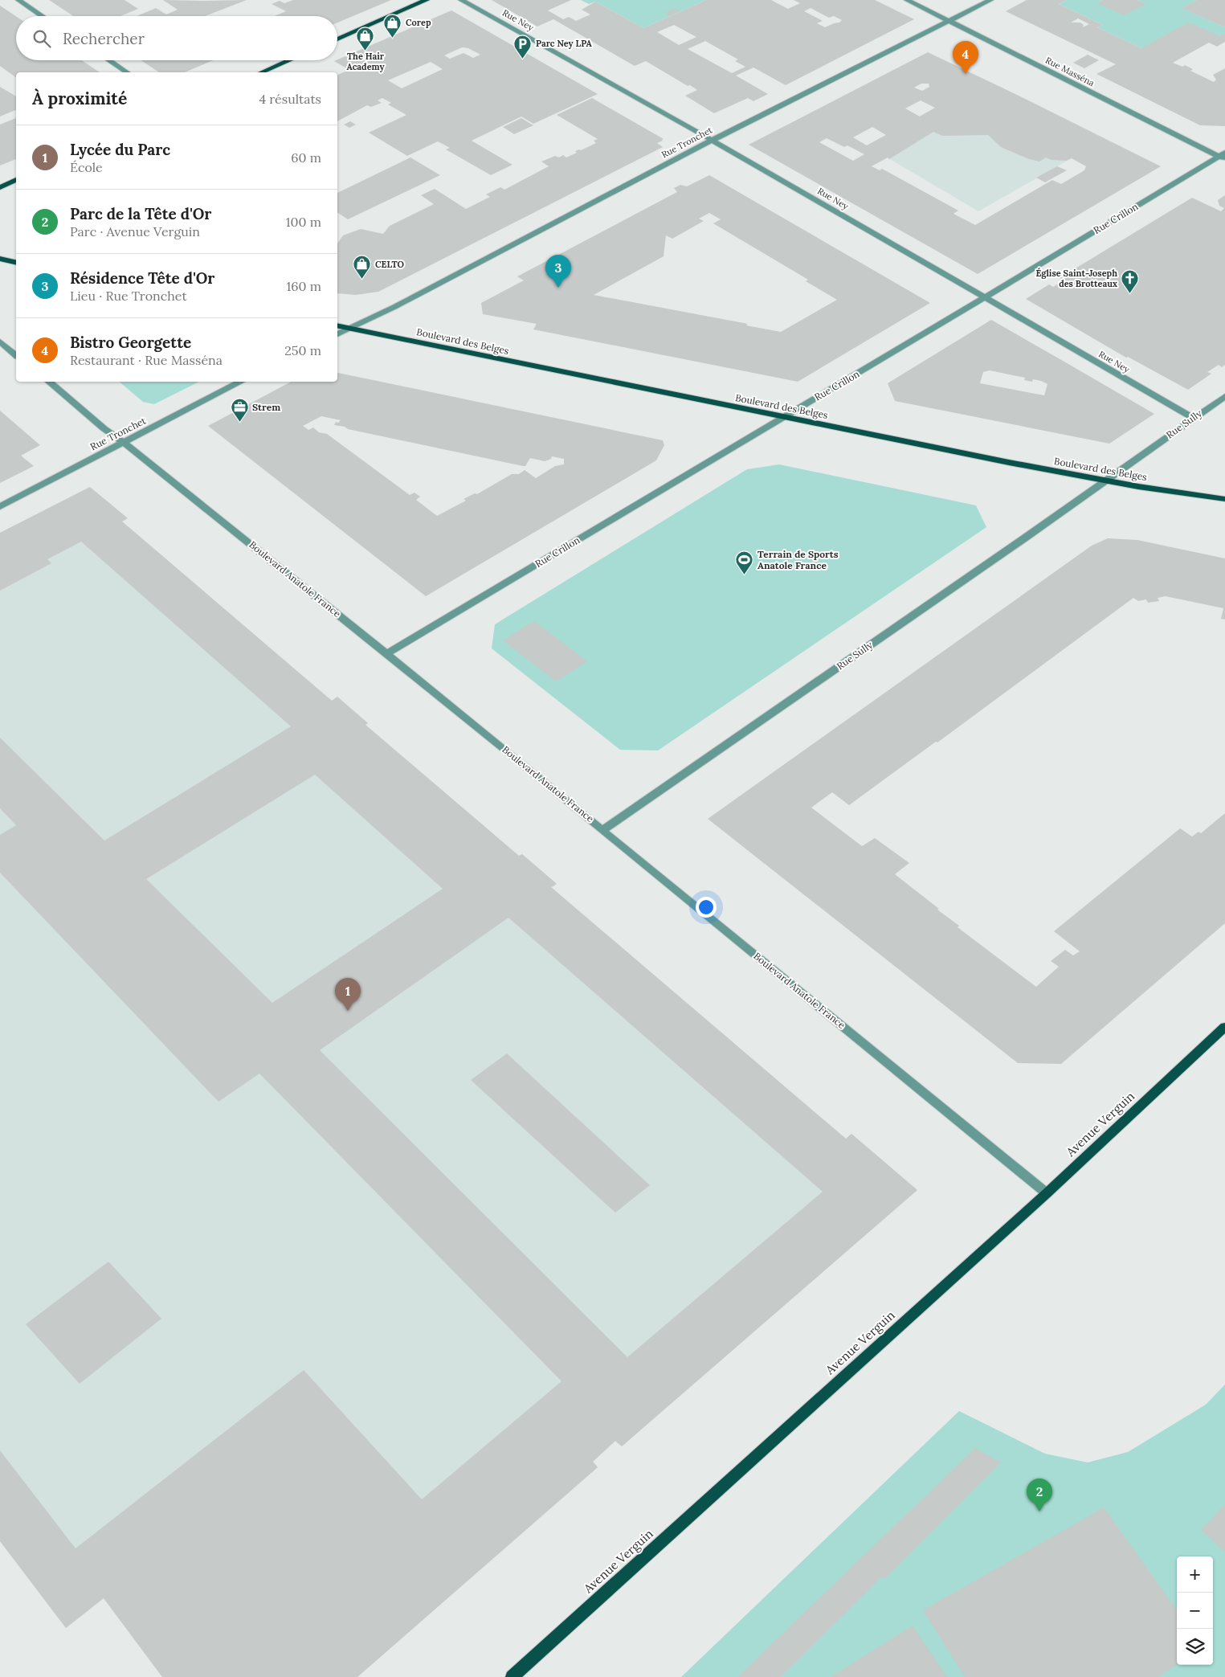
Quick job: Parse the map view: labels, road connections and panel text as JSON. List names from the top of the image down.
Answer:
{
  "streets": {
    "main road": ["Boulevard des Belges", "Avenue Verguin"],
    "street": [
      "Rue Ney",
      "Rue Masséna",
      "Rue Tronchet",
      "Rue Crillon",
      "Rue Sully",
      "Boulevard Anatole France"
    ]
  },
  "crossings": [
    ["Rue Ney", "Rue Tronchet"],
    ["Rue Ney", "Rue Crillon"],
    ["Rue Ney", "Rue Sully"],
    ["Rue Masséna", "Rue Tronchet"],
    ["Rue Masséna", "Rue Crillon"],
    ["Rue Tronchet", "Boulevard des Belges"],
    ["Rue Tronchet", "Boulevard Anatole France"],
    ["Rue Crillon", "Boulevard des Belges"],
    ["Rue Crillon", "Boulevard Anatole France"],
    ["Boulevard des Belges", "Rue Sully"],
    ["Rue Sully", "Boulevard Anatole France"],
    ["Boulevard Anatole France", "Avenue Verguin"]
  ],
  "places": {
    "shop": ["Corep", "The Hair Academy", "CELTO"],
    "parking": ["Parc Ney LPA"],
    "church": ["Église Saint-Joseph des Brotteaux"],
    "office": ["Strem"],
    "sports": ["Terrain de Sports Anatole France"]
  },
  "page": {
    "search": "Rechercher",
    "pins": [
      "4",
      "3",
      "1",
      "2"
    ],
    "heading": ["À proximité", "4 résultats"],
    "list": [
      {
        "mark": "1",
        "name": "Lycée du Parc",
        "note": "École",
        "value": "60 m"
      },
      {
        "mark": "2",
        "name": "Parc de la Tête d'Or",
        "note": "Parc · Avenue Verguin",
        "value": "100 m"
      },
      {
        "mark": "3",
        "name": "Résidence Tête d'Or",
        "note": "Lieu · Rue Tronchet",
        "value": "160 m"
      },
      {
        "mark": "4",
        "name": "Bistro Georgette",
        "note": "Restaurant · Rue Masséna",
        "value": "250 m"
      }
    ],
    "map_buttons": ["+", "−"]
  }
}
